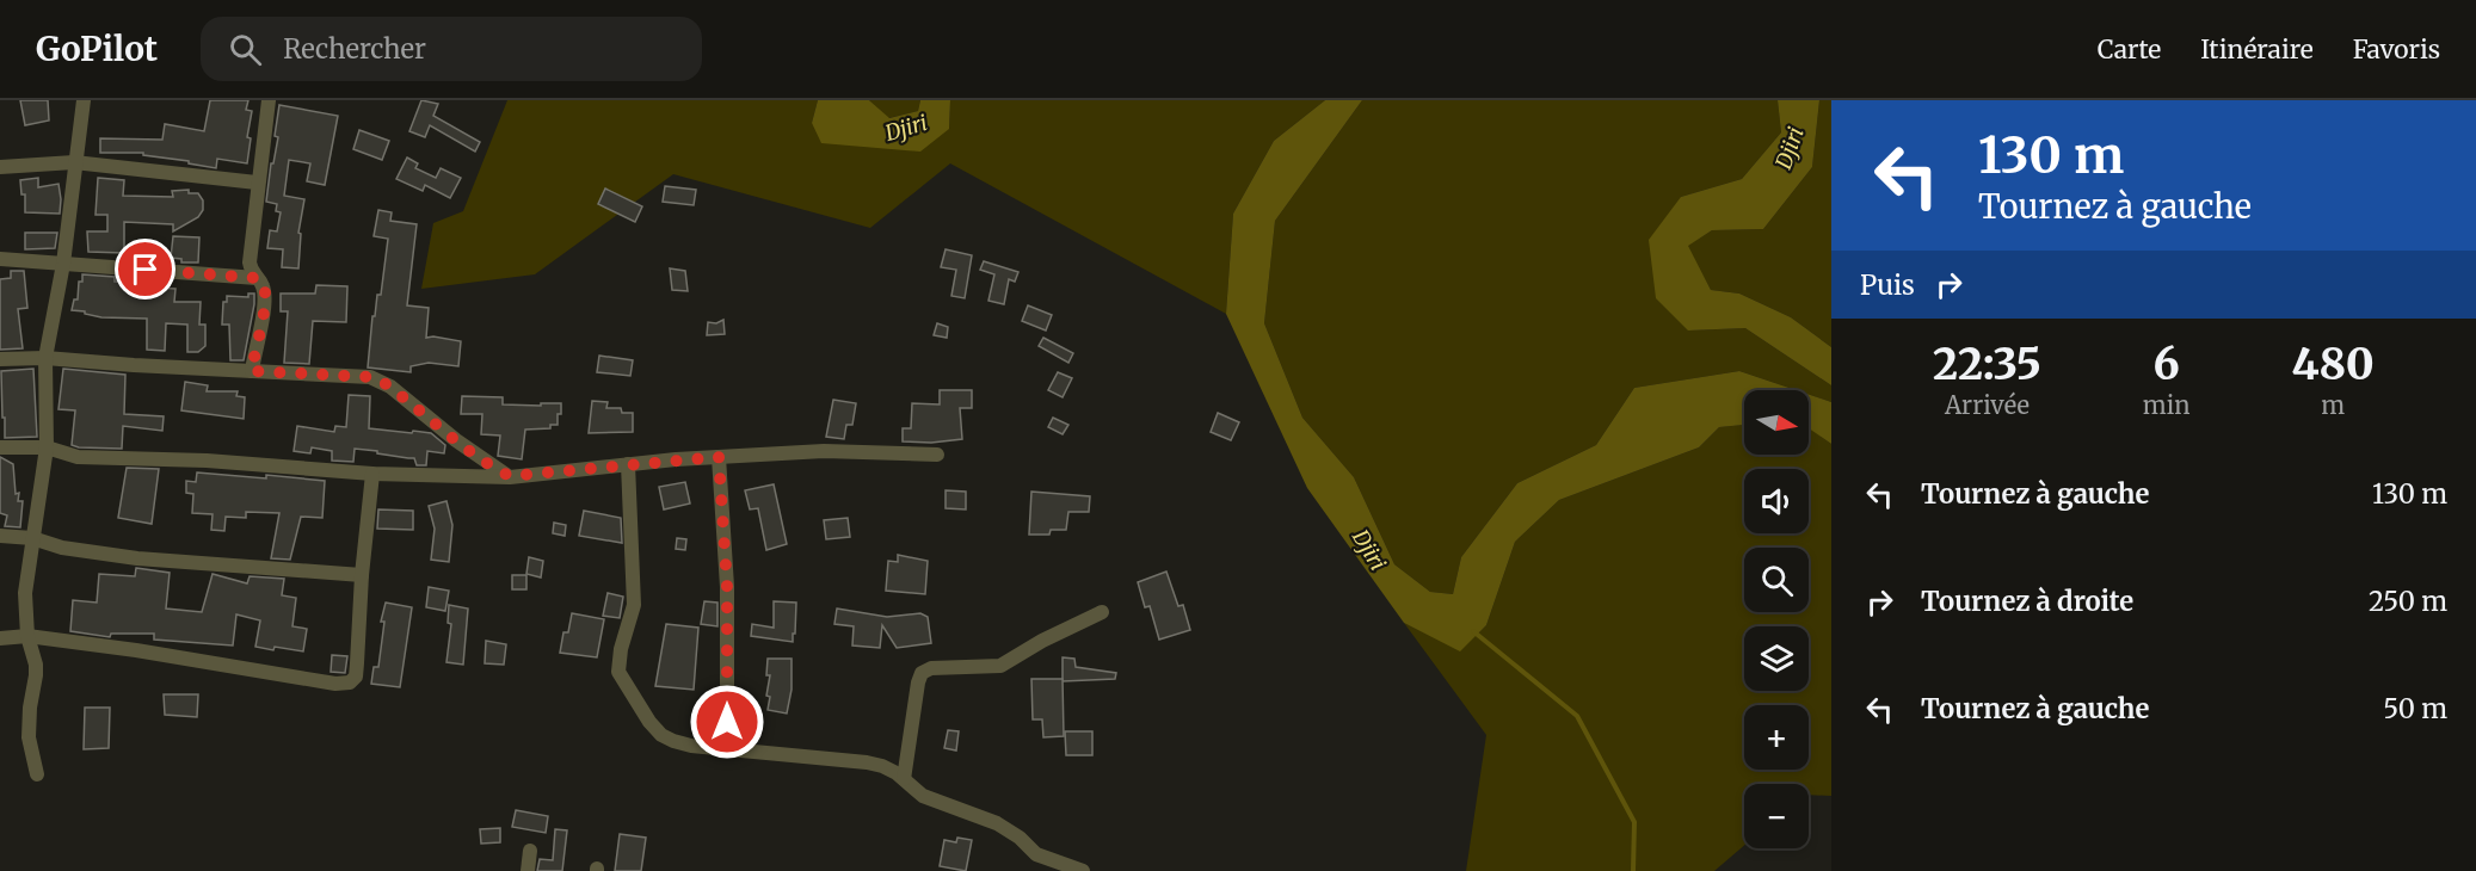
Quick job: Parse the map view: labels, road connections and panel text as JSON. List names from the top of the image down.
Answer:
{
  "water": ["Djiri"],
  "north": "right",
  "page": {
    "header": "GoPilot",
    "search": "Rechercher",
    "nav": ["Carte", "Itinéraire", "Favoris"],
    "turn": ["130 m", "Tournez à gauche"],
    "then": "Puis",
    "eta": [
      "22:35",
      "Arrivée",
      "6",
      "min",
      "480",
      "m"
    ],
    "map_buttons": ["+", "−"],
    "list": [
      {
        "name": "Tournez à gauche",
        "value": "130 m"
      },
      {
        "name": "Tournez à droite",
        "value": "250 m"
      },
      {
        "name": "Tournez à gauche",
        "value": "50 m"
      }
    ]
  }
}
